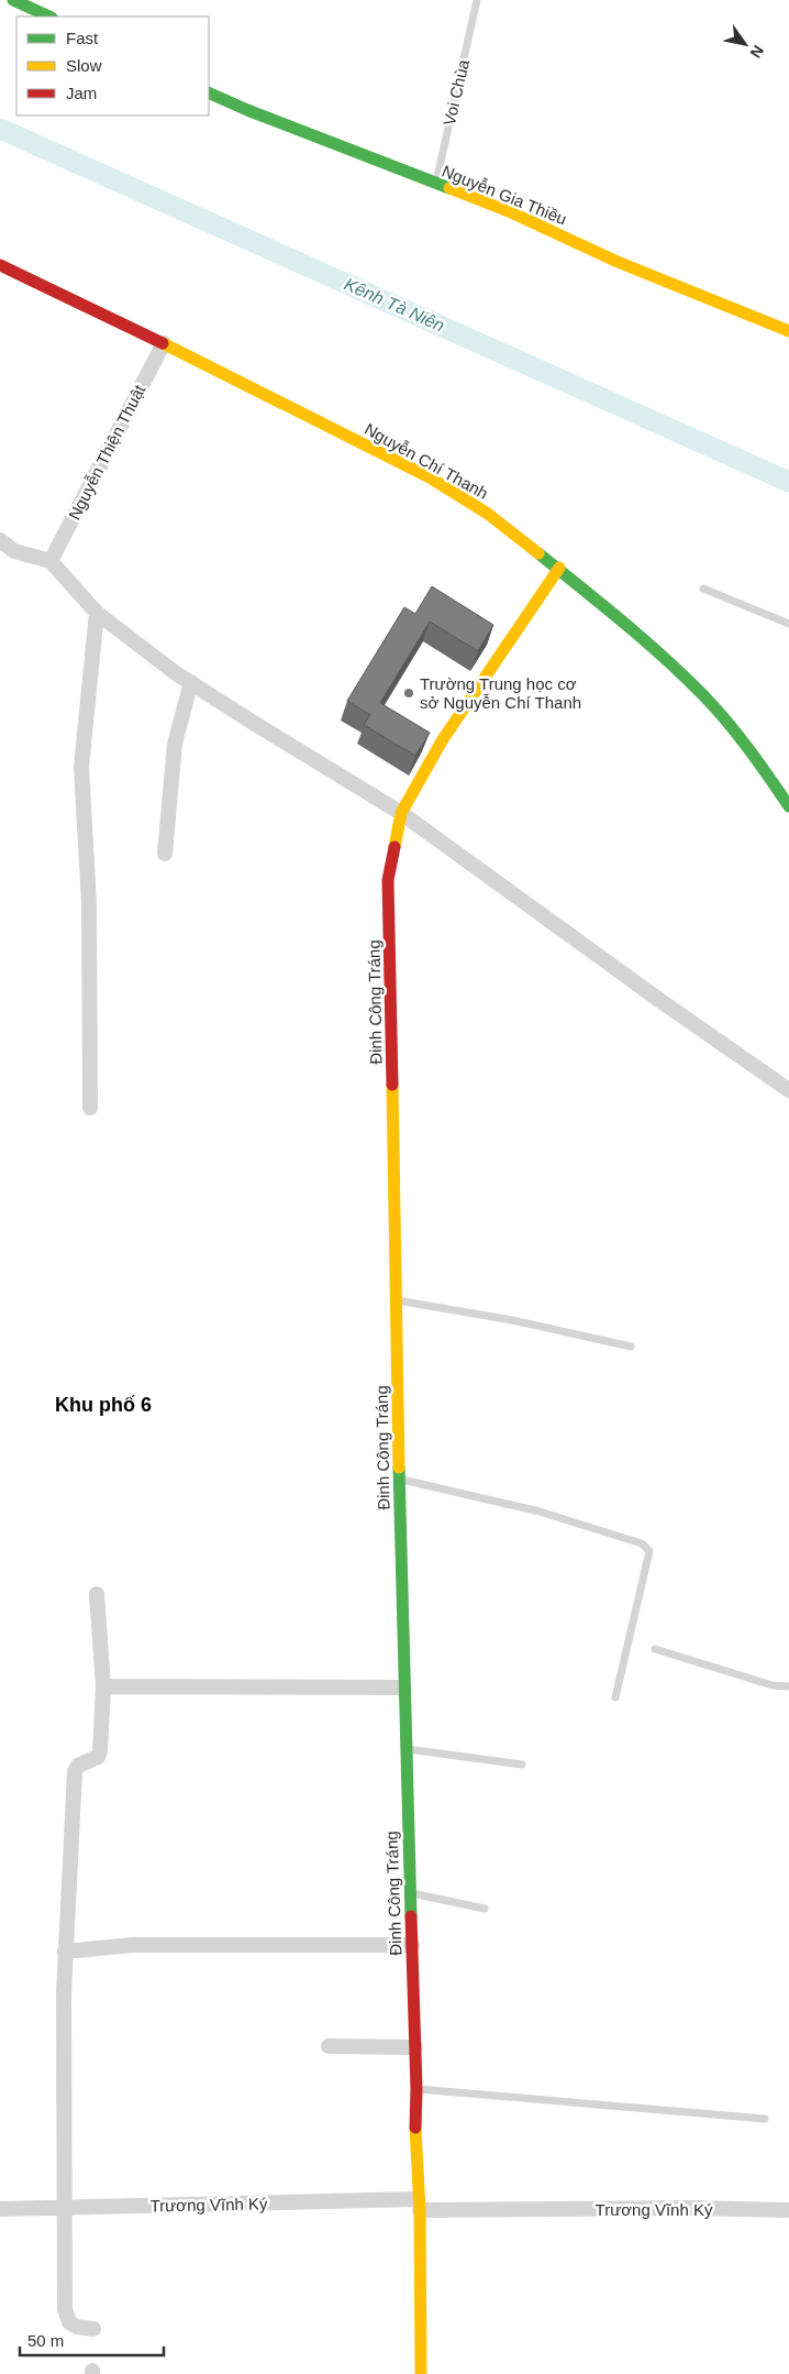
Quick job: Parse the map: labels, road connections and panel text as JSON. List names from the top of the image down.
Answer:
{
  "streets": {
    "street": [
      "Nguyễn Gia Thiều",
      "Nguyễn Thiện Thuật",
      "Nguyễn Chí Thanh",
      "Đinh Công Tráng",
      "Trương Vĩnh Ký"
    ],
    "lane": ["Voi Chùa"]
  },
  "crossings": [
    ["Voi Chùa", "Nguyễn Gia Thiều"],
    ["Nguyễn Thiện Thuật", "Nguyễn Chí Thanh"],
    ["Nguyễn Chí Thanh", "Đinh Công Tráng"],
    ["Đinh Công Tráng", "Trương Vĩnh Ký"]
  ],
  "districts": ["Khu phố 6"],
  "water": ["Kênh Tà Niên"],
  "places": ["Trường Trung học cơ sở Nguyễn Chí Thanh"],
  "legend": ["Fast", "Slow", "Jam"],
  "scale_bar": "50 m",
  "north": "bottom right"
}
